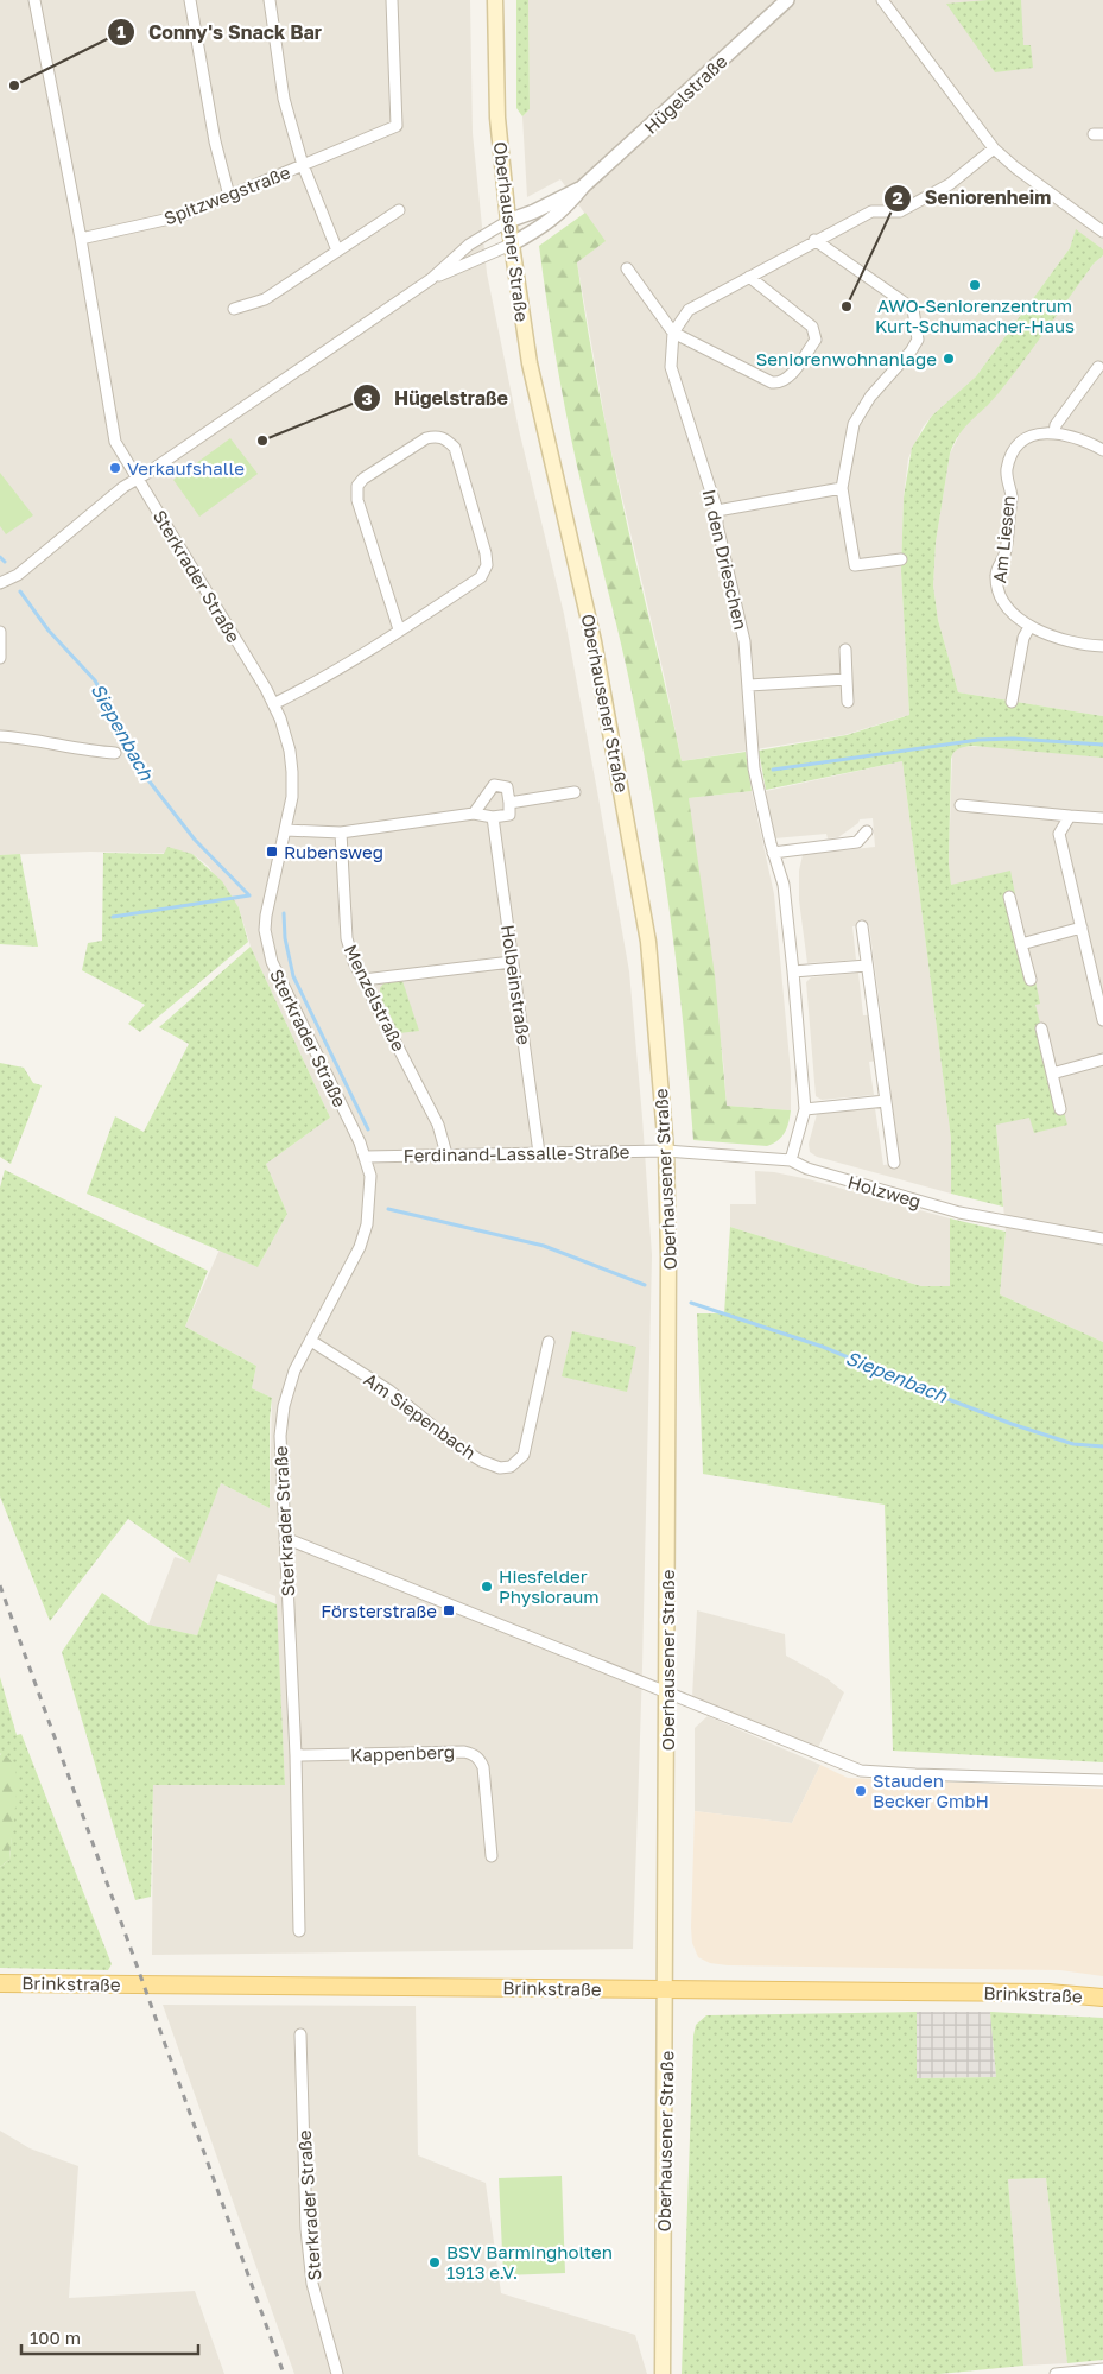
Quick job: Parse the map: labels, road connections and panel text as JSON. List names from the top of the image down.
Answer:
{
  "streets": {
    "main road": ["Oberhausener Straße", "Brinkstraße"],
    "street": [
      "Hügelstraße",
      "Spitzwegstraße",
      "Am Liesen",
      "In den Drieschen",
      "Sterkrader Straße",
      "Holbeinstraße",
      "Menzelstraße",
      "Ferdinand-Lassalle-Straße",
      "Holzweg",
      "Am Siepenbach",
      "Kappenberg"
    ]
  },
  "crossings": [
    ["Hügelstraße", "Oberhausener Straße"],
    ["Hügelstraße", "Sterkrader Straße"],
    ["Spitzwegstraße", "Sterkrader Straße"],
    ["Oberhausener Straße", "Ferdinand-Lassalle-Straße"],
    ["Oberhausener Straße", "Holzweg"],
    ["Oberhausener Straße", "Brinkstraße"],
    ["Sterkrader Straße", "Ferdinand-Lassalle-Straße"],
    ["Sterkrader Straße", "Am Siepenbach"],
    ["Sterkrader Straße", "Kappenberg"],
    ["Holbeinstraße", "Ferdinand-Lassalle-Straße"],
    ["Menzelstraße", "Ferdinand-Lassalle-Straße"],
    ["Ferdinand-Lassalle-Straße", "Holzweg"]
  ],
  "water": ["Siepenbach"],
  "places": {
    "other": [
      "Conny's Snack Bar",
      "AWO-Seniorenzentrum Kurt-Schumacher-Haus",
      "Seniorenheim",
      "Seniorenwohnanlage",
      "Hügelstraße",
      "Verkaufshalle",
      "Hiesfelder Physioraum",
      "Stauden Becker GmbH",
      "BSV Barmingholten 1913 e.V."
    ],
    "transit": ["Rubensweg", "Försterstraße"]
  },
  "scale_bar": "100 m"
}
